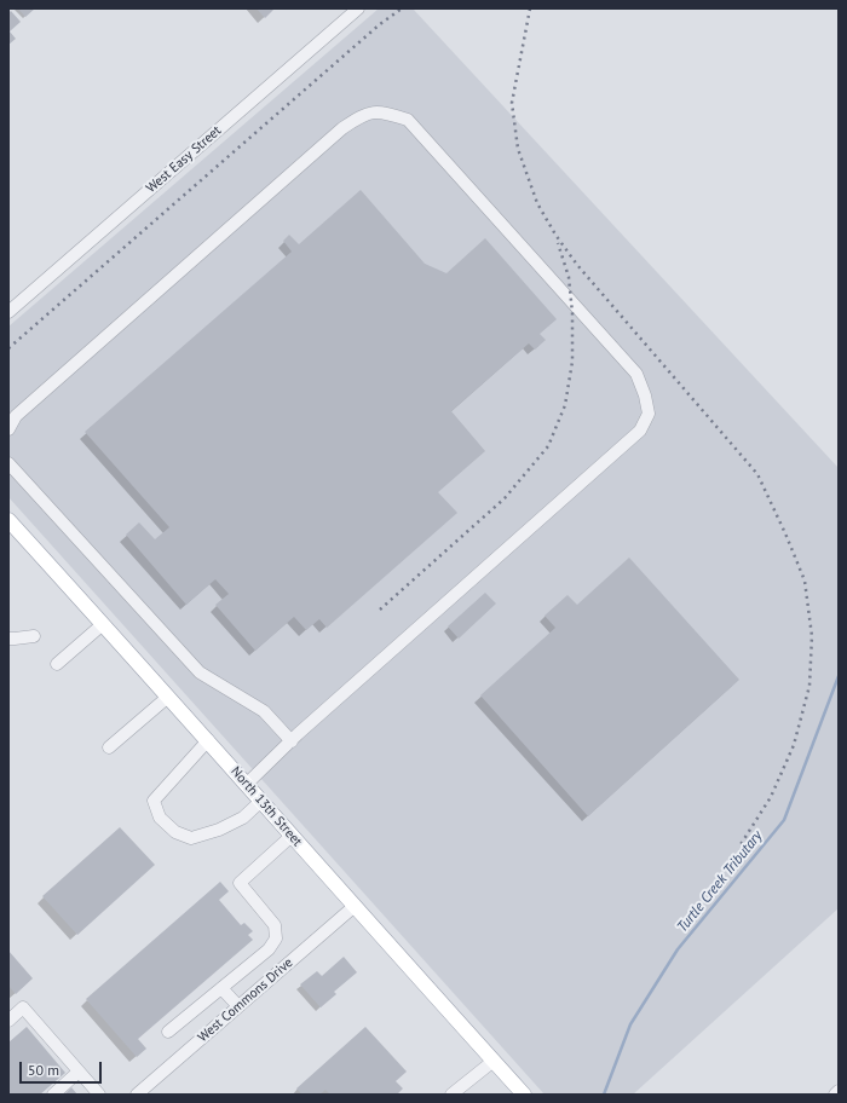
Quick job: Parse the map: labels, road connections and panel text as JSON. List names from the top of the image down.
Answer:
{
  "streets": {
    "main road": ["North 13th Street"],
    "street": ["West Easy Street", "West Commons Drive"]
  },
  "crossings": [
    ["North 13th Street", "West Commons Drive"]
  ],
  "water": ["Turtle Creek Tributary"],
  "scale_bar": "50 m"
}
